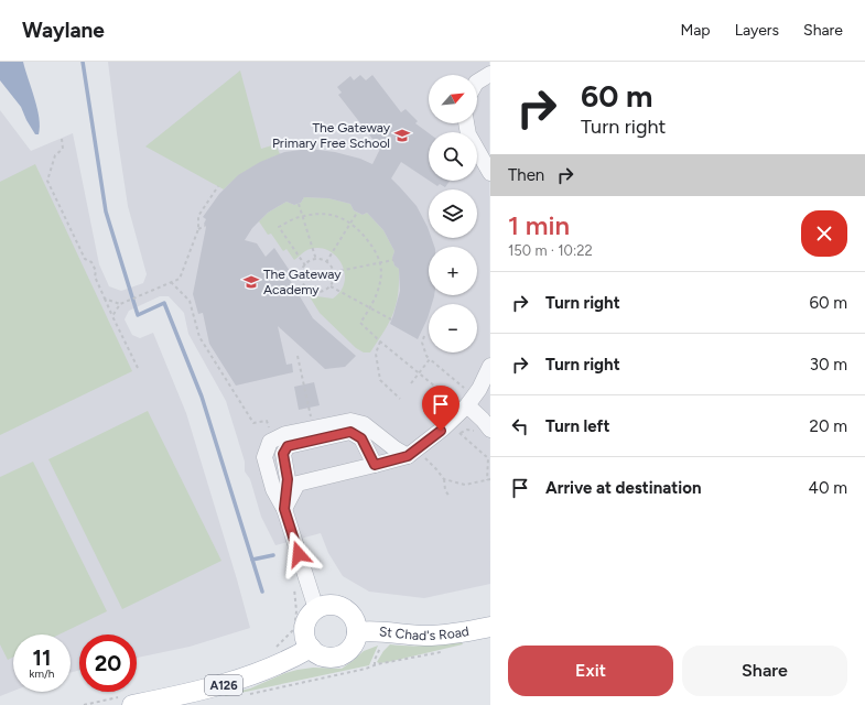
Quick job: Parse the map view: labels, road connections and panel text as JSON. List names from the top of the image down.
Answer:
{
  "streets": {
    "main road": ["St Chad's Road", "A126"]
  },
  "crossings": [
    ["St Chad's Road", "A126"]
  ],
  "places": {
    "school or university": ["The Gateway Primary Free School", "The Gateway Academy"]
  },
  "north": "top right",
  "page": {
    "header": "Waylane",
    "nav": ["Map", "Layers", "Share"],
    "turn": ["60 m", "Turn right"],
    "map_buttons": ["+", "−"],
    "then": "Then",
    "heading": ["1 min", "150 m · 10:22"],
    "list": [
      {
        "name": "Turn right",
        "value": "60 m"
      },
      {
        "name": "Turn right",
        "value": "30 m"
      },
      {
        "name": "Turn left",
        "value": "20 m"
      },
      {
        "name": "Arrive at destination",
        "value": "40 m"
      }
    ],
    "speed": "11 km/h",
    "limit": "20",
    "buttons": ["Exit", "Share"]
  }
}
